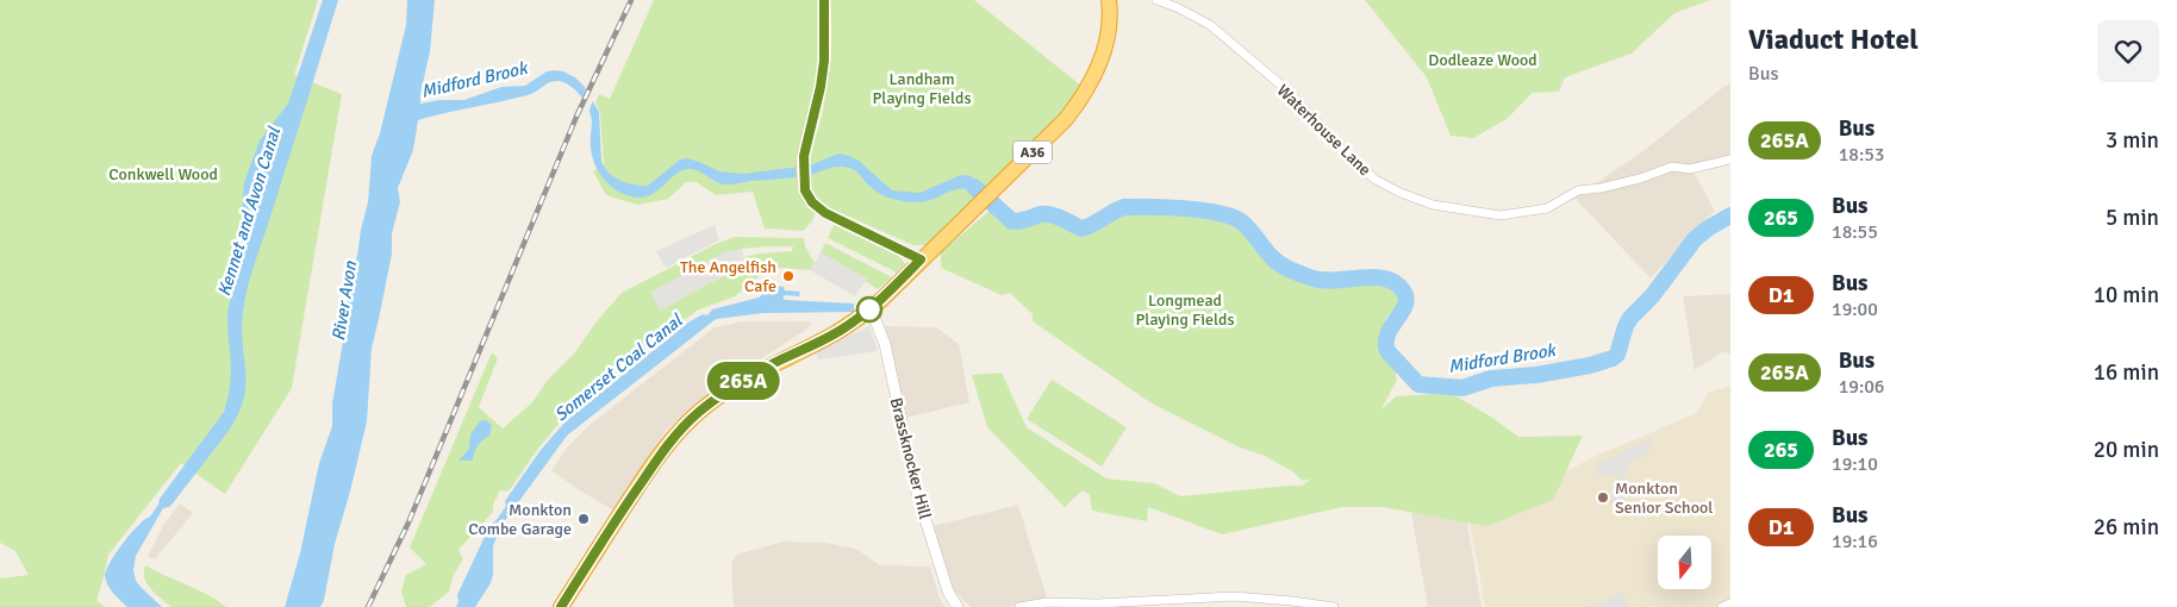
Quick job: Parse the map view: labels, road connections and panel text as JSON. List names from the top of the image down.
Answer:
{
  "streets": {
    "highway": ["A36"],
    "street": ["Waterhouse Lane", "Brassknocker Hill"]
  },
  "crossings": [
    ["A36", "Brassknocker Hill"]
  ],
  "water": [
    "Midford Brook",
    "Kennet and Avon Canal",
    "River Avon",
    "Somerset Coal Canal"
  ],
  "parks": [
    "Dodleaze Wood",
    "Landham Playing Fields",
    "Conkwell Wood",
    "Longmead Playing Fields"
  ],
  "places": ["The Angelfish Cafe", "Monkton Senior School", "Monkton Combe Garage"],
  "lines": ["bus line 265A"],
  "north": "bottom",
  "page": {
    "on_map": "265A",
    "heading": ["Viaduct Hotel", "Bus"],
    "list": [
      {
        "mark": "265A",
        "name": "Bus",
        "note": "18:53",
        "value": "3 min"
      },
      {
        "mark": "265",
        "name": "Bus",
        "note": "18:55",
        "value": "5 min"
      },
      {
        "mark": "D1",
        "name": "Bus",
        "note": "19:00",
        "value": "10 min"
      },
      {
        "mark": "265A",
        "name": "Bus",
        "note": "19:06",
        "value": "16 min"
      },
      {
        "mark": "265",
        "name": "Bus",
        "note": "19:10",
        "value": "20 min"
      },
      {
        "mark": "D1",
        "name": "Bus",
        "note": "19:16",
        "value": "26 min"
      }
    ]
  }
}
